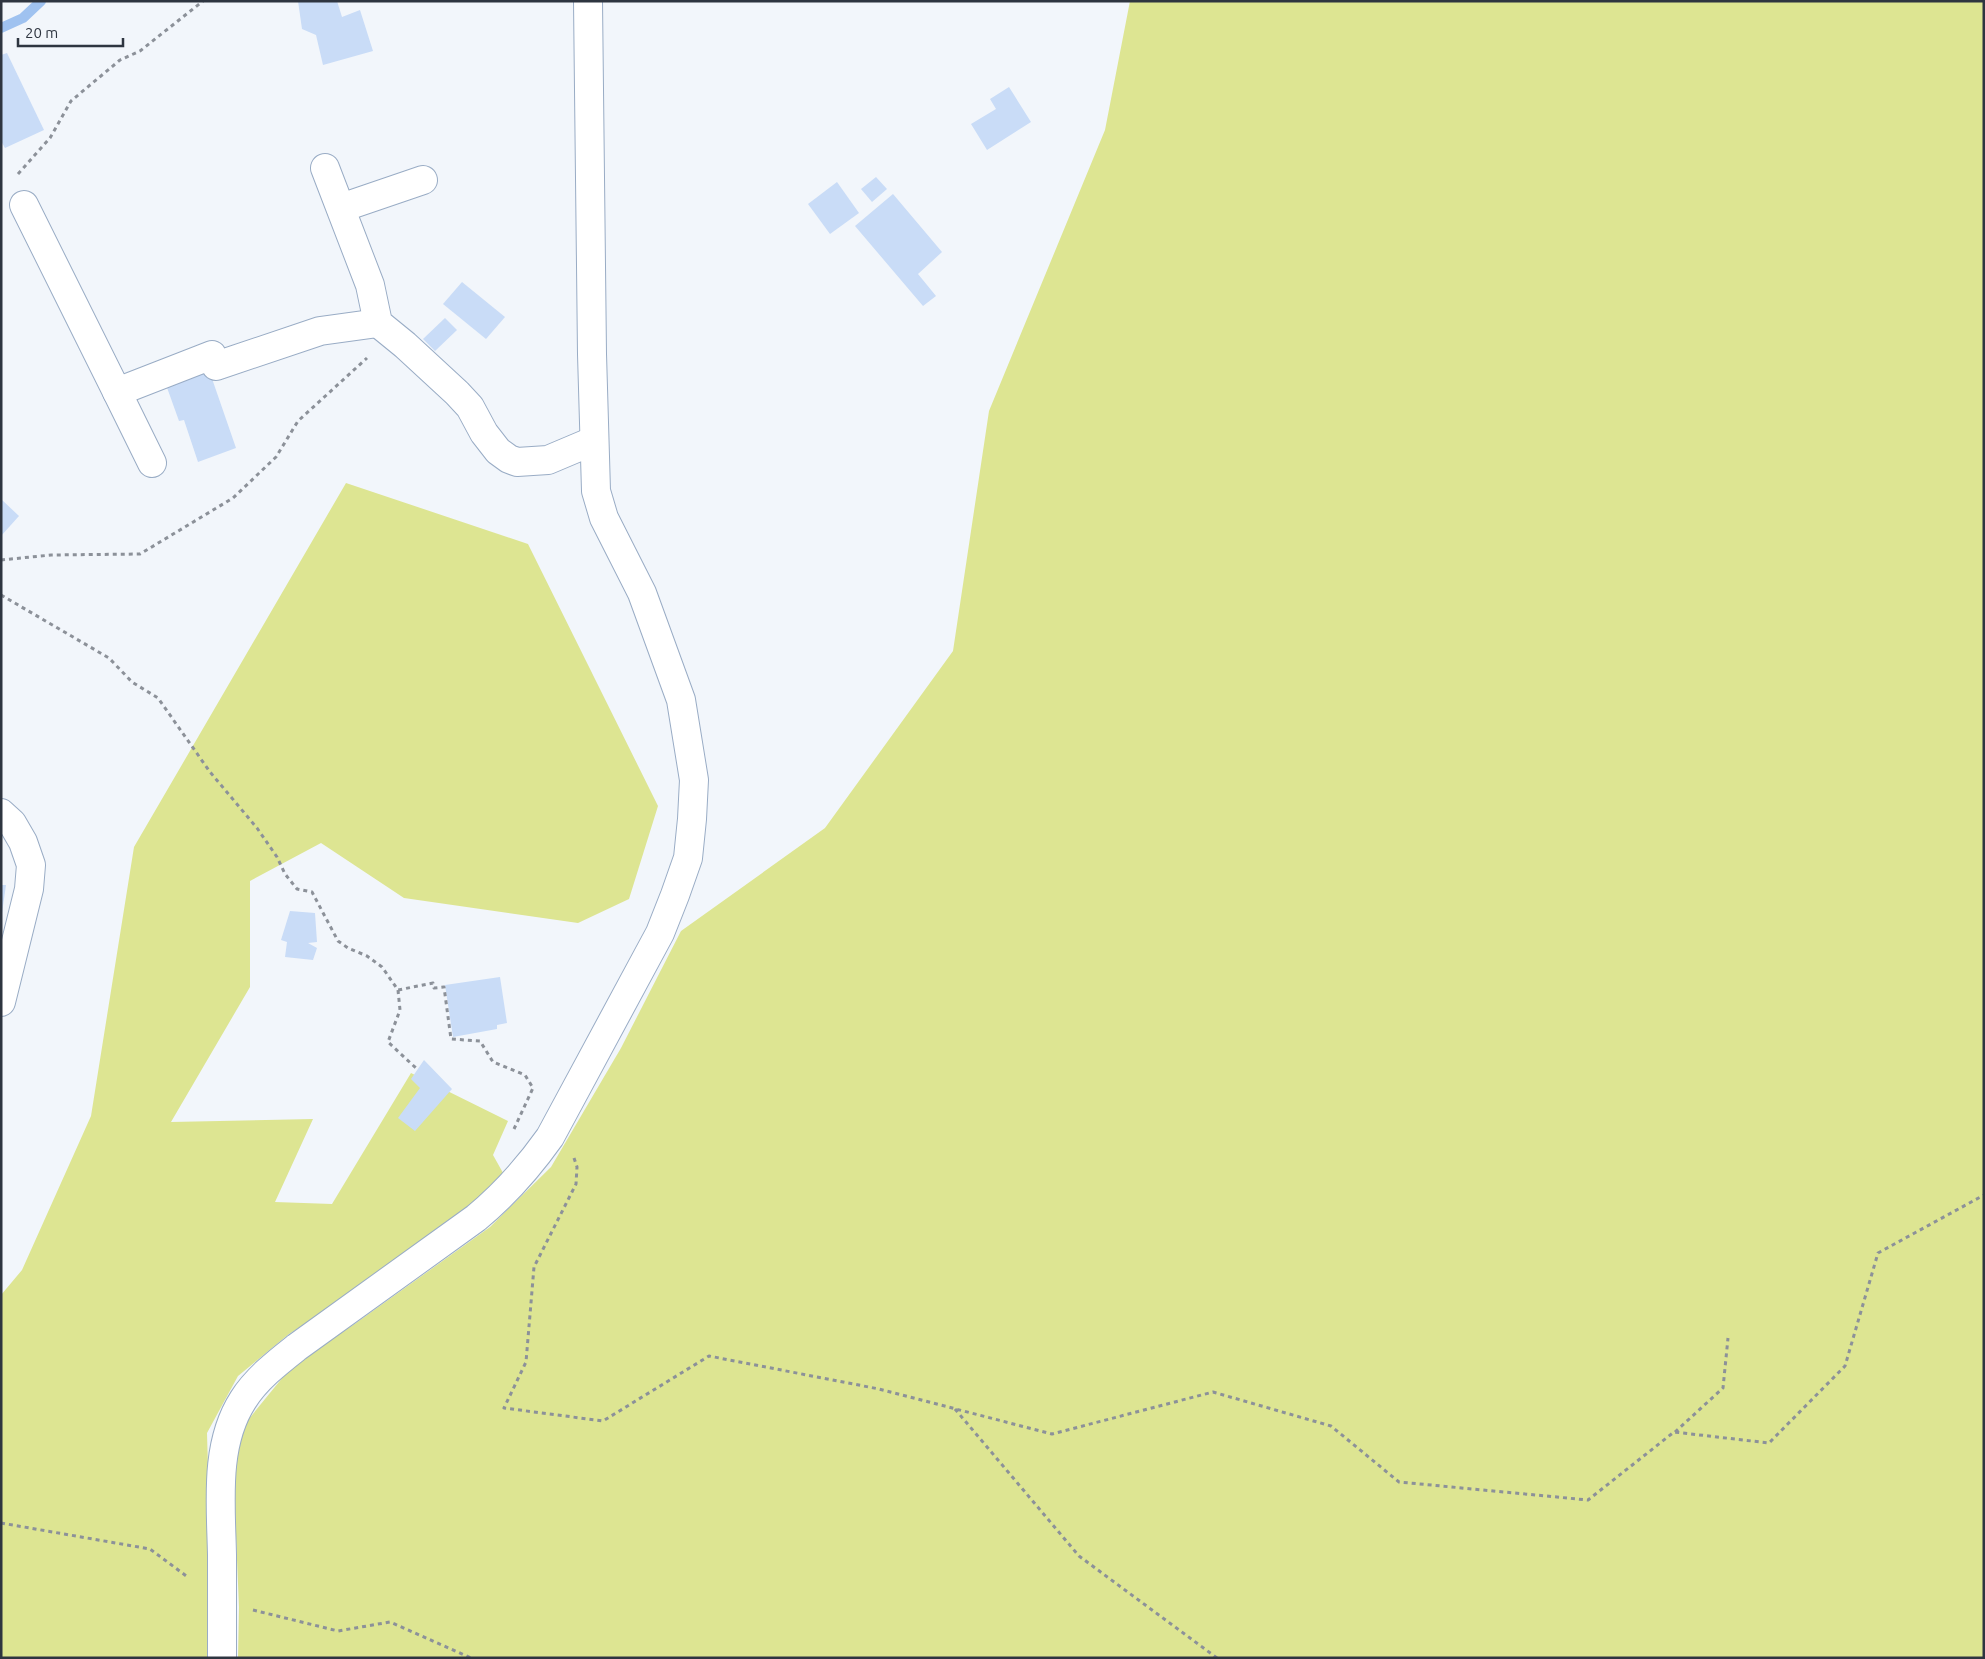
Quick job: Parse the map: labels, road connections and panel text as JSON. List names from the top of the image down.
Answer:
{
  "scale_bar": "20 m"
}
